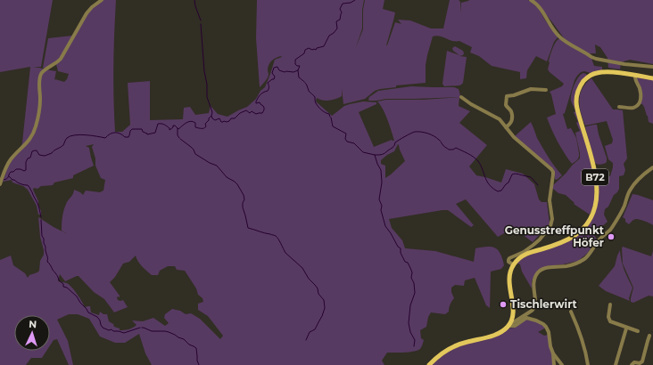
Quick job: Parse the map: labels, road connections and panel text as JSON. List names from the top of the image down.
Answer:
{
  "streets": {
    "main road": ["B72"]
  },
  "places": ["Genusstreffpunkt Höfer", "Tischlerwirt"],
  "north": "top"
}
